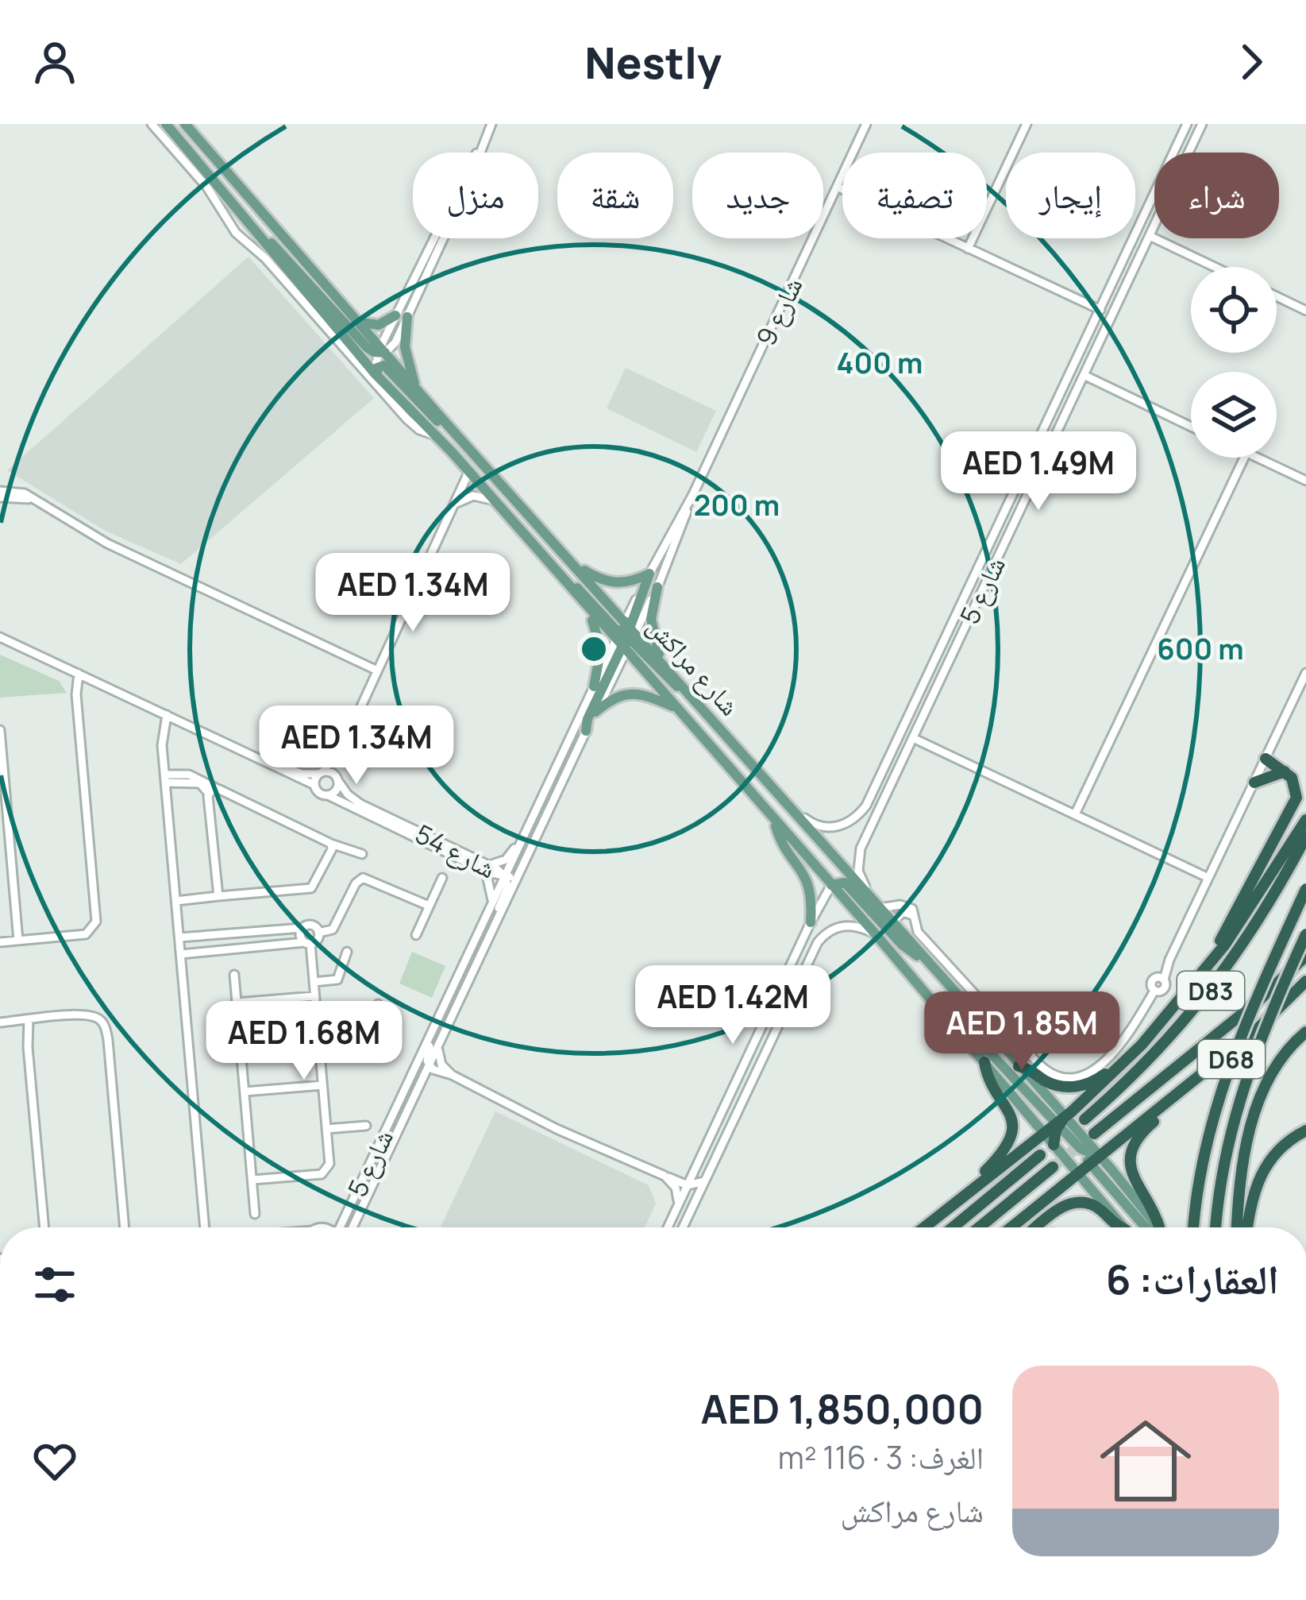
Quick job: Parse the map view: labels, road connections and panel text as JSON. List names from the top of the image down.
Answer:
{
  "streets": {
    "highway": ["D83", "D68"],
    "main road": ["شارع مراكش"],
    "street": ["شارع 9", "شارع 5", "شارع 54"]
  },
  "crossings": [
    ["شارع 9", "شارع 5"],
    ["شارع 9", "شارع مراكش"],
    ["شارع 5", "شارع مراكش"],
    ["شارع 5", "شارع 54"]
  ],
  "page": {
    "header": "Nestly",
    "chip": [
      "شراء",
      "إيجار",
      "تصفية",
      "جديد",
      "شقة",
      "منزل"
    ],
    "price": [
      "AED 1.49M",
      "AED 1.34M",
      "AED 1.34M",
      "AED 1.42M",
      "AED 1.85M",
      "AED 1.68M"
    ],
    "heading": "العقارات: 6",
    "list": [
      {
        "name": "AED 1,850,000",
        "note": "الغرف: 3 · 116 m² · شارع مراكش"
      }
    ]
  },
  "rings": ["400 m", "200 m", "600 m"]
}
